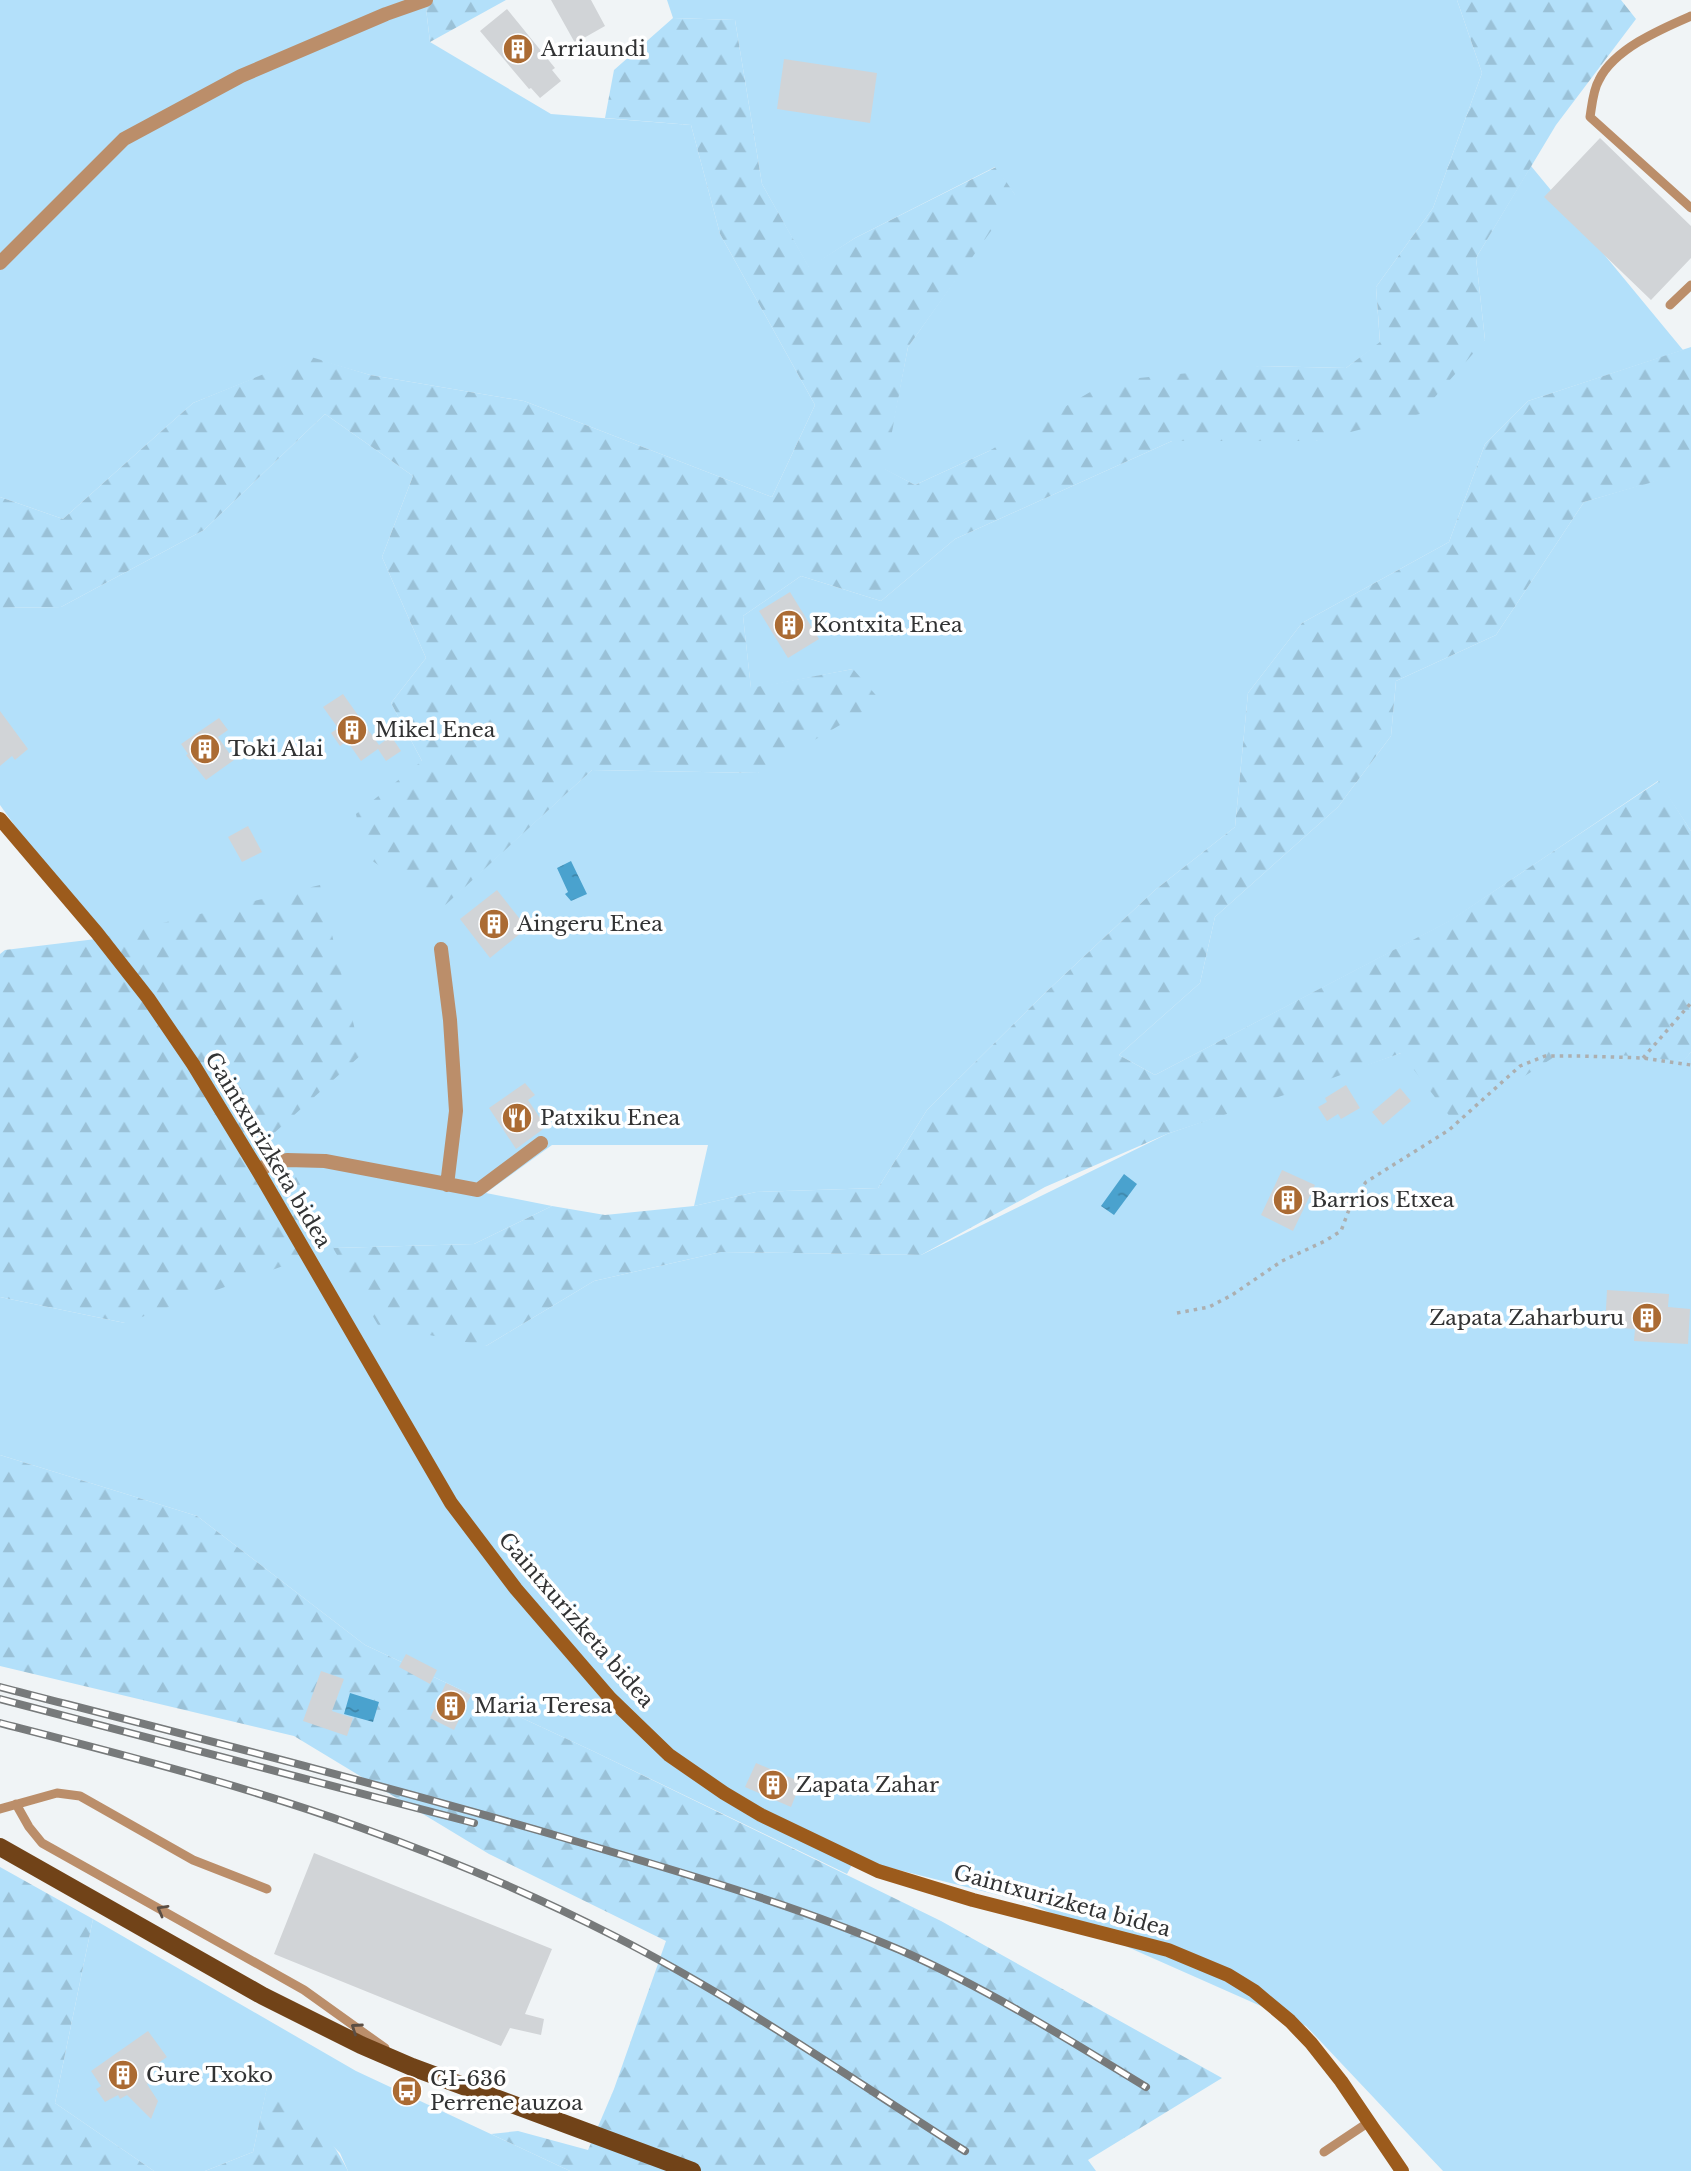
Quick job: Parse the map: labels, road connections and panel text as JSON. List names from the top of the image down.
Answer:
{
  "streets": {
    "main road": ["Gaintxurizketa bidea"]
  },
  "places": {
    "building": [
      "Arriaundi",
      "Kontxita Enea",
      "Mikel Enea",
      "Toki Alai",
      "Aingeru Enea",
      "Barrios Etxea",
      "Zapata Zaharburu",
      "Maria Teresa",
      "Zapata Zahar",
      "Gure Txoko"
    ],
    "restaurant": ["Patxiku Enea"],
    "bus stop": ["GI-636 Perrene auzoa"]
  }
}
